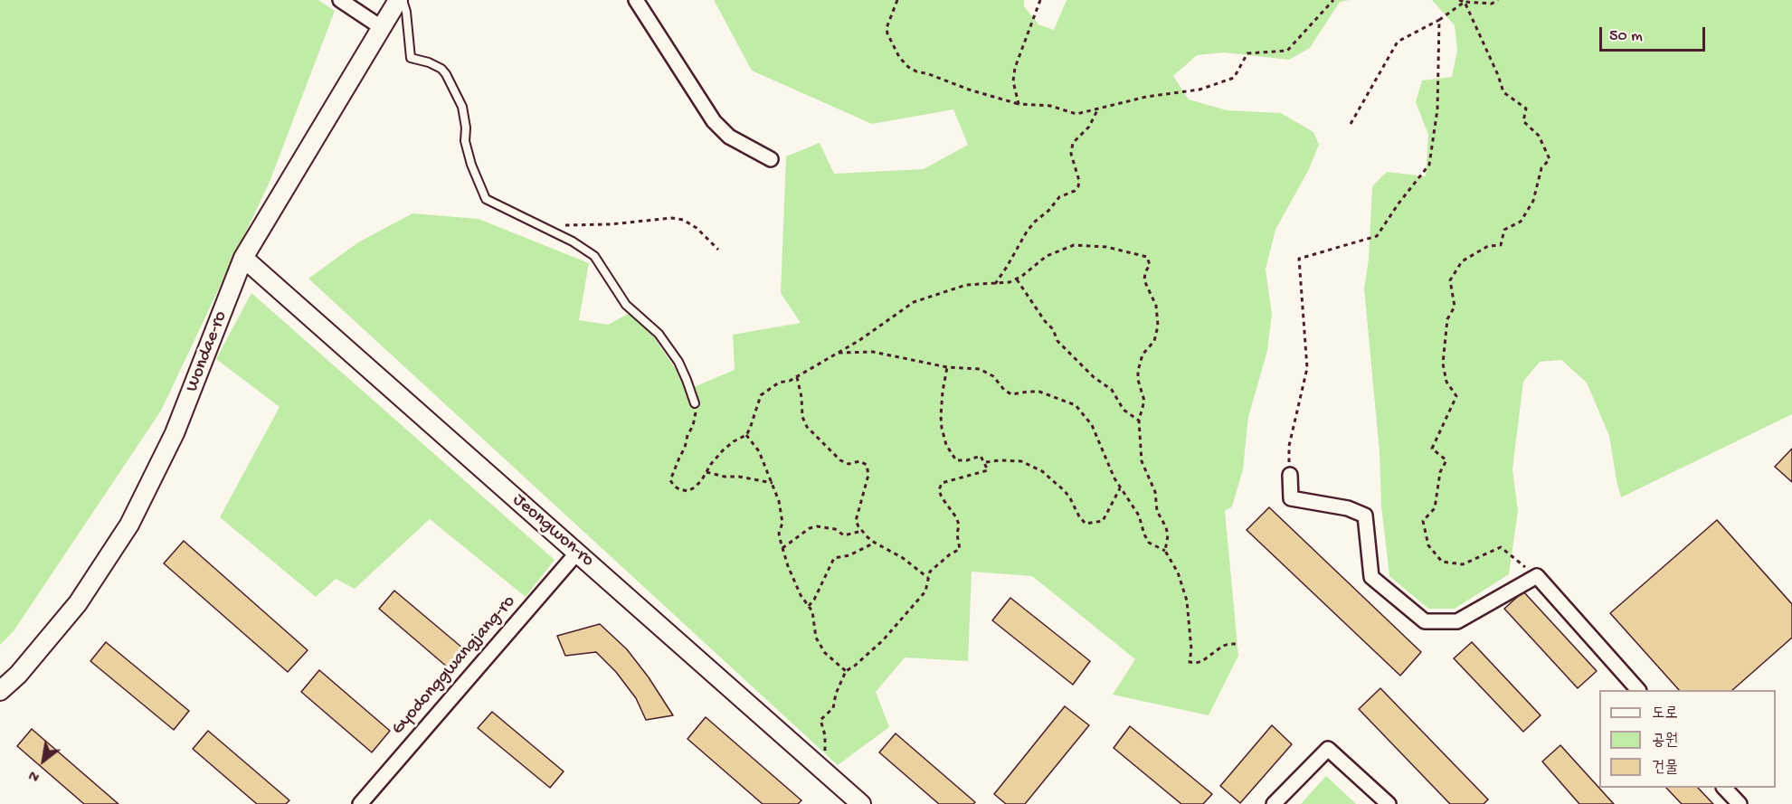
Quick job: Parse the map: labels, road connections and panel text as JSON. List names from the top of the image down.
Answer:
{
  "streets": {
    "street": ["Wondae-ro", "Jeongwon-ro", "Gyodonggwangjang-ro"]
  },
  "crossings": [
    ["Wondae-ro", "Jeongwon-ro"],
    ["Jeongwon-ro", "Gyodonggwangjang-ro"]
  ],
  "legend": ["도로", "공원", "건물"],
  "scale_bar": "50 m",
  "north": "bottom left"
}
